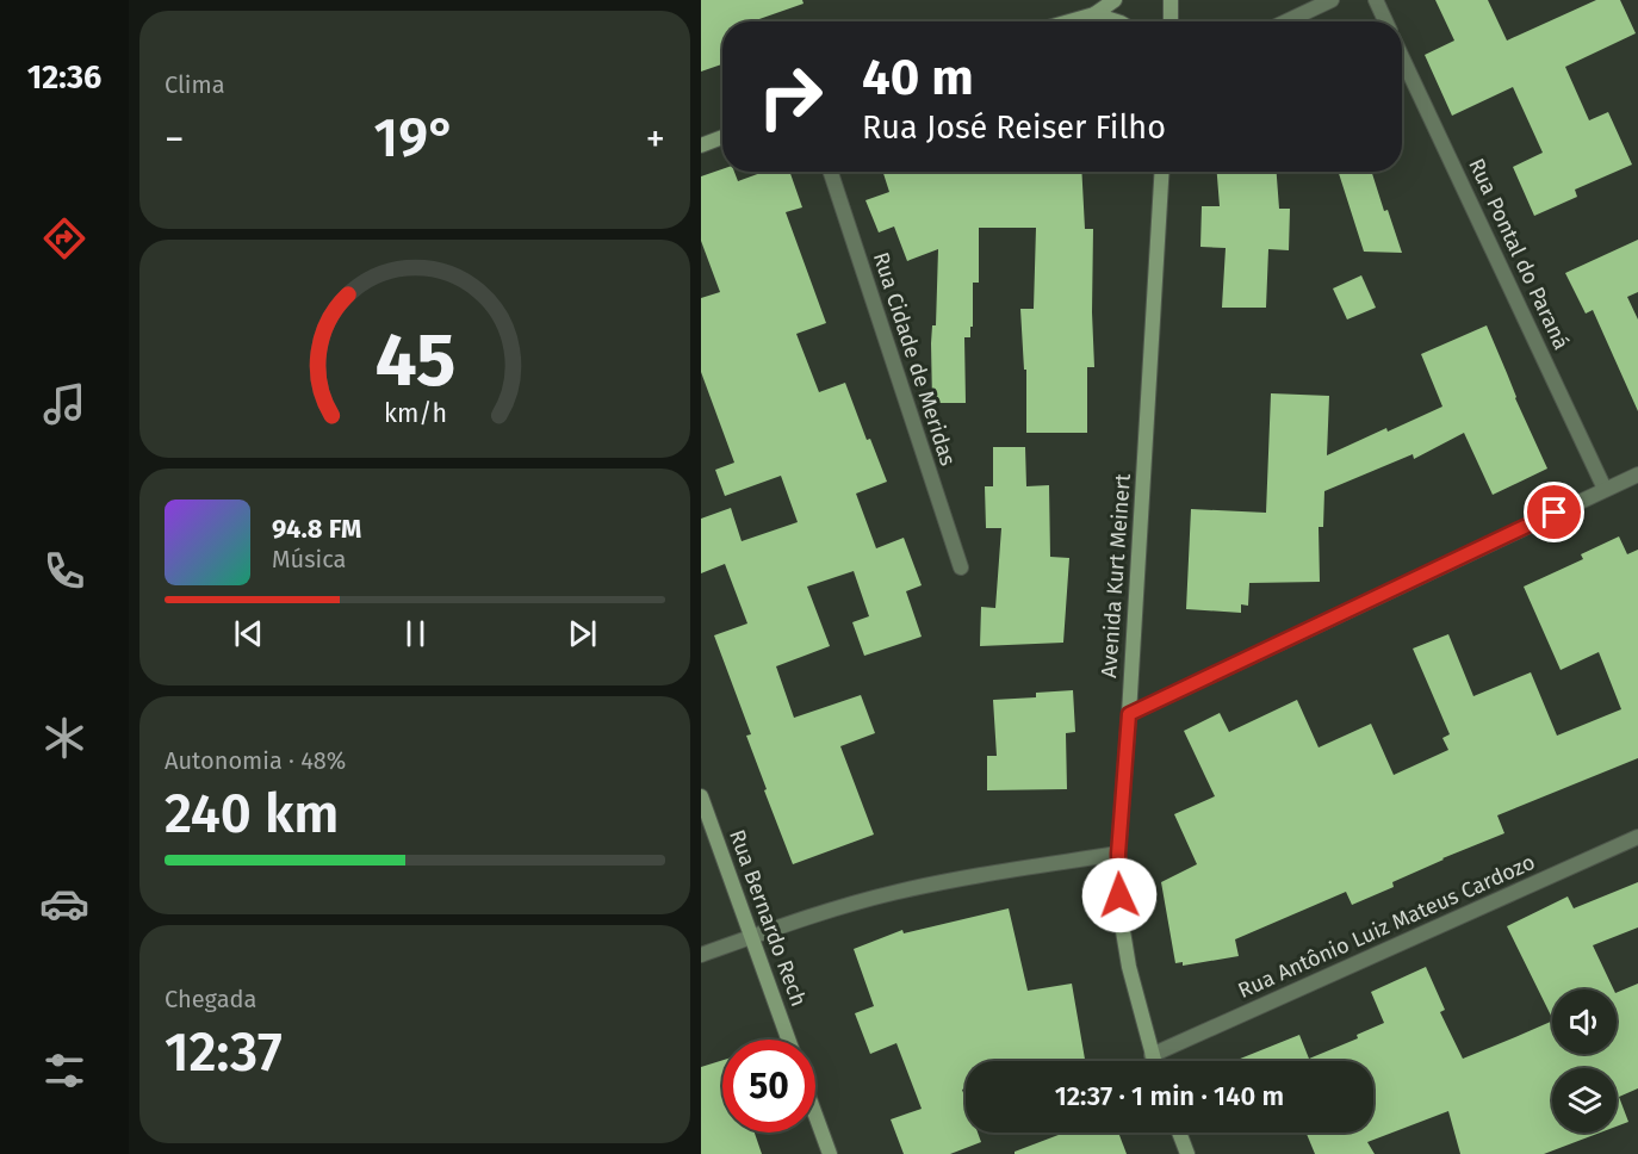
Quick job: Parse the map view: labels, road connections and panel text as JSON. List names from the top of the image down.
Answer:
{
  "streets": {
    "main road": ["Avenida Kurt Meinert", "Rua Bernardo Rech"],
    "street": ["Rua Pontal do Paraná", "Rua Cidade de Meridas", "Rua Antônio Luiz Mateus Cardozo"]
  },
  "crossings": [
    ["Avenida Kurt Meinert", "Rua Antônio Luiz Mateus Cardozo"]
  ],
  "page": {
    "tabs": "12:36",
    "tile": [
      "Clima",
      ["Autonomia · 48%", "240 km"],
      ["Chegada", "12:37"]
    ],
    "turn": ["40 m", "Rua José Reiser Filho"],
    "heat": ["−", "19°", "+"],
    "song": ["94.8 FM", "Música"],
    "limit": "50",
    "trip": "12:37 · 1 min · 140 m",
    "gauge": ["45", "km/h"]
  }
}
